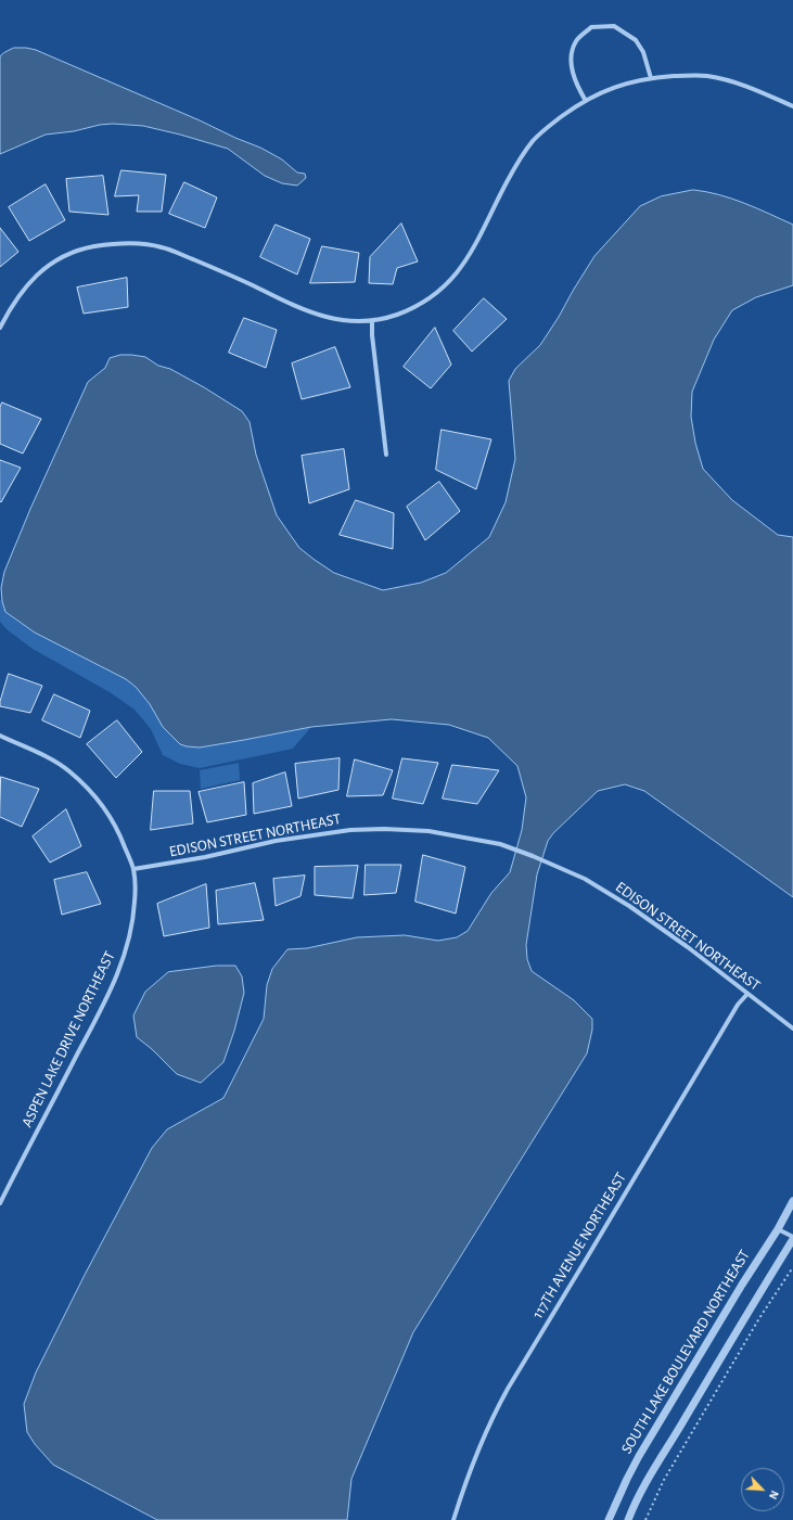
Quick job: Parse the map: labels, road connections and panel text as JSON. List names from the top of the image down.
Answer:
{
  "streets": {
    "street": [
      "EDISON STREET NORTHEAST",
      "ASPEN LAKE DRIVE NORTHEAST",
      "117TH AVENUE NORTHEAST",
      "SOUTH LAKE BOULEVARD NORTHEAST"
    ]
  },
  "crossings": [
    ["EDISON STREET NORTHEAST", "ASPEN LAKE DRIVE NORTHEAST"],
    ["EDISON STREET NORTHEAST", "117TH AVENUE NORTHEAST"]
  ],
  "north": "bottom right"
}
